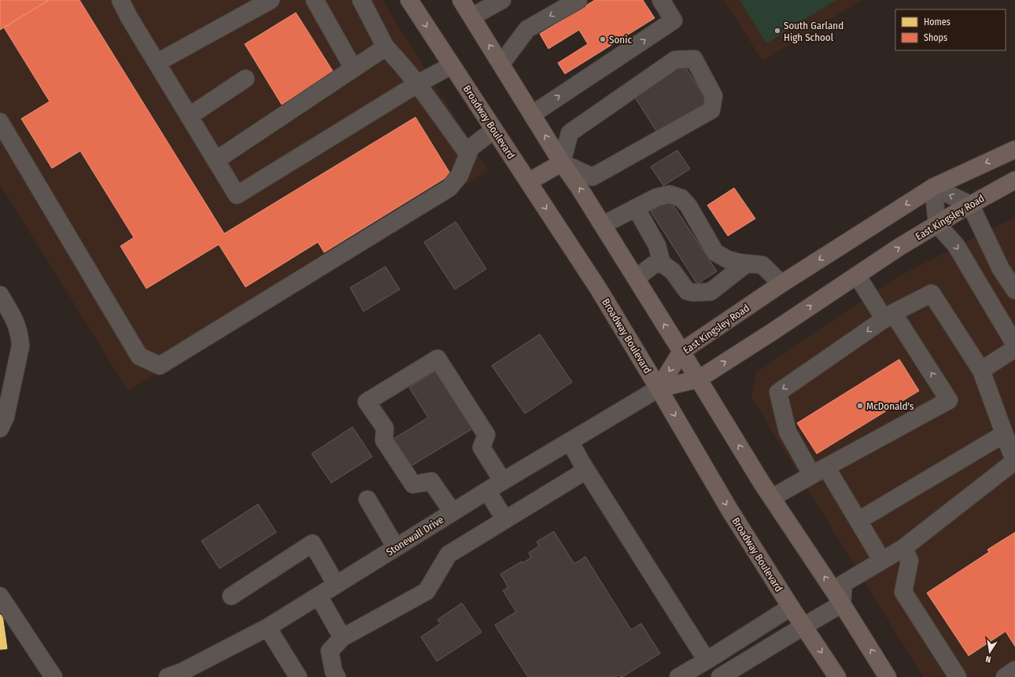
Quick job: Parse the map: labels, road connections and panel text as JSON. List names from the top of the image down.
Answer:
{
  "streets": {
    "main road": ["Broadway Boulevard", "East Kingsley Road"],
    "street": ["Stonewall Drive"]
  },
  "crossings": [
    ["Broadway Boulevard", "East Kingsley Road"],
    ["Broadway Boulevard", "Stonewall Drive"],
    ["East Kingsley Road", "Stonewall Drive"]
  ],
  "places": ["South Garland High School", "Sonic", "McDonald's"],
  "legend": ["Homes", "Shops"],
  "north": "bottom"
}
